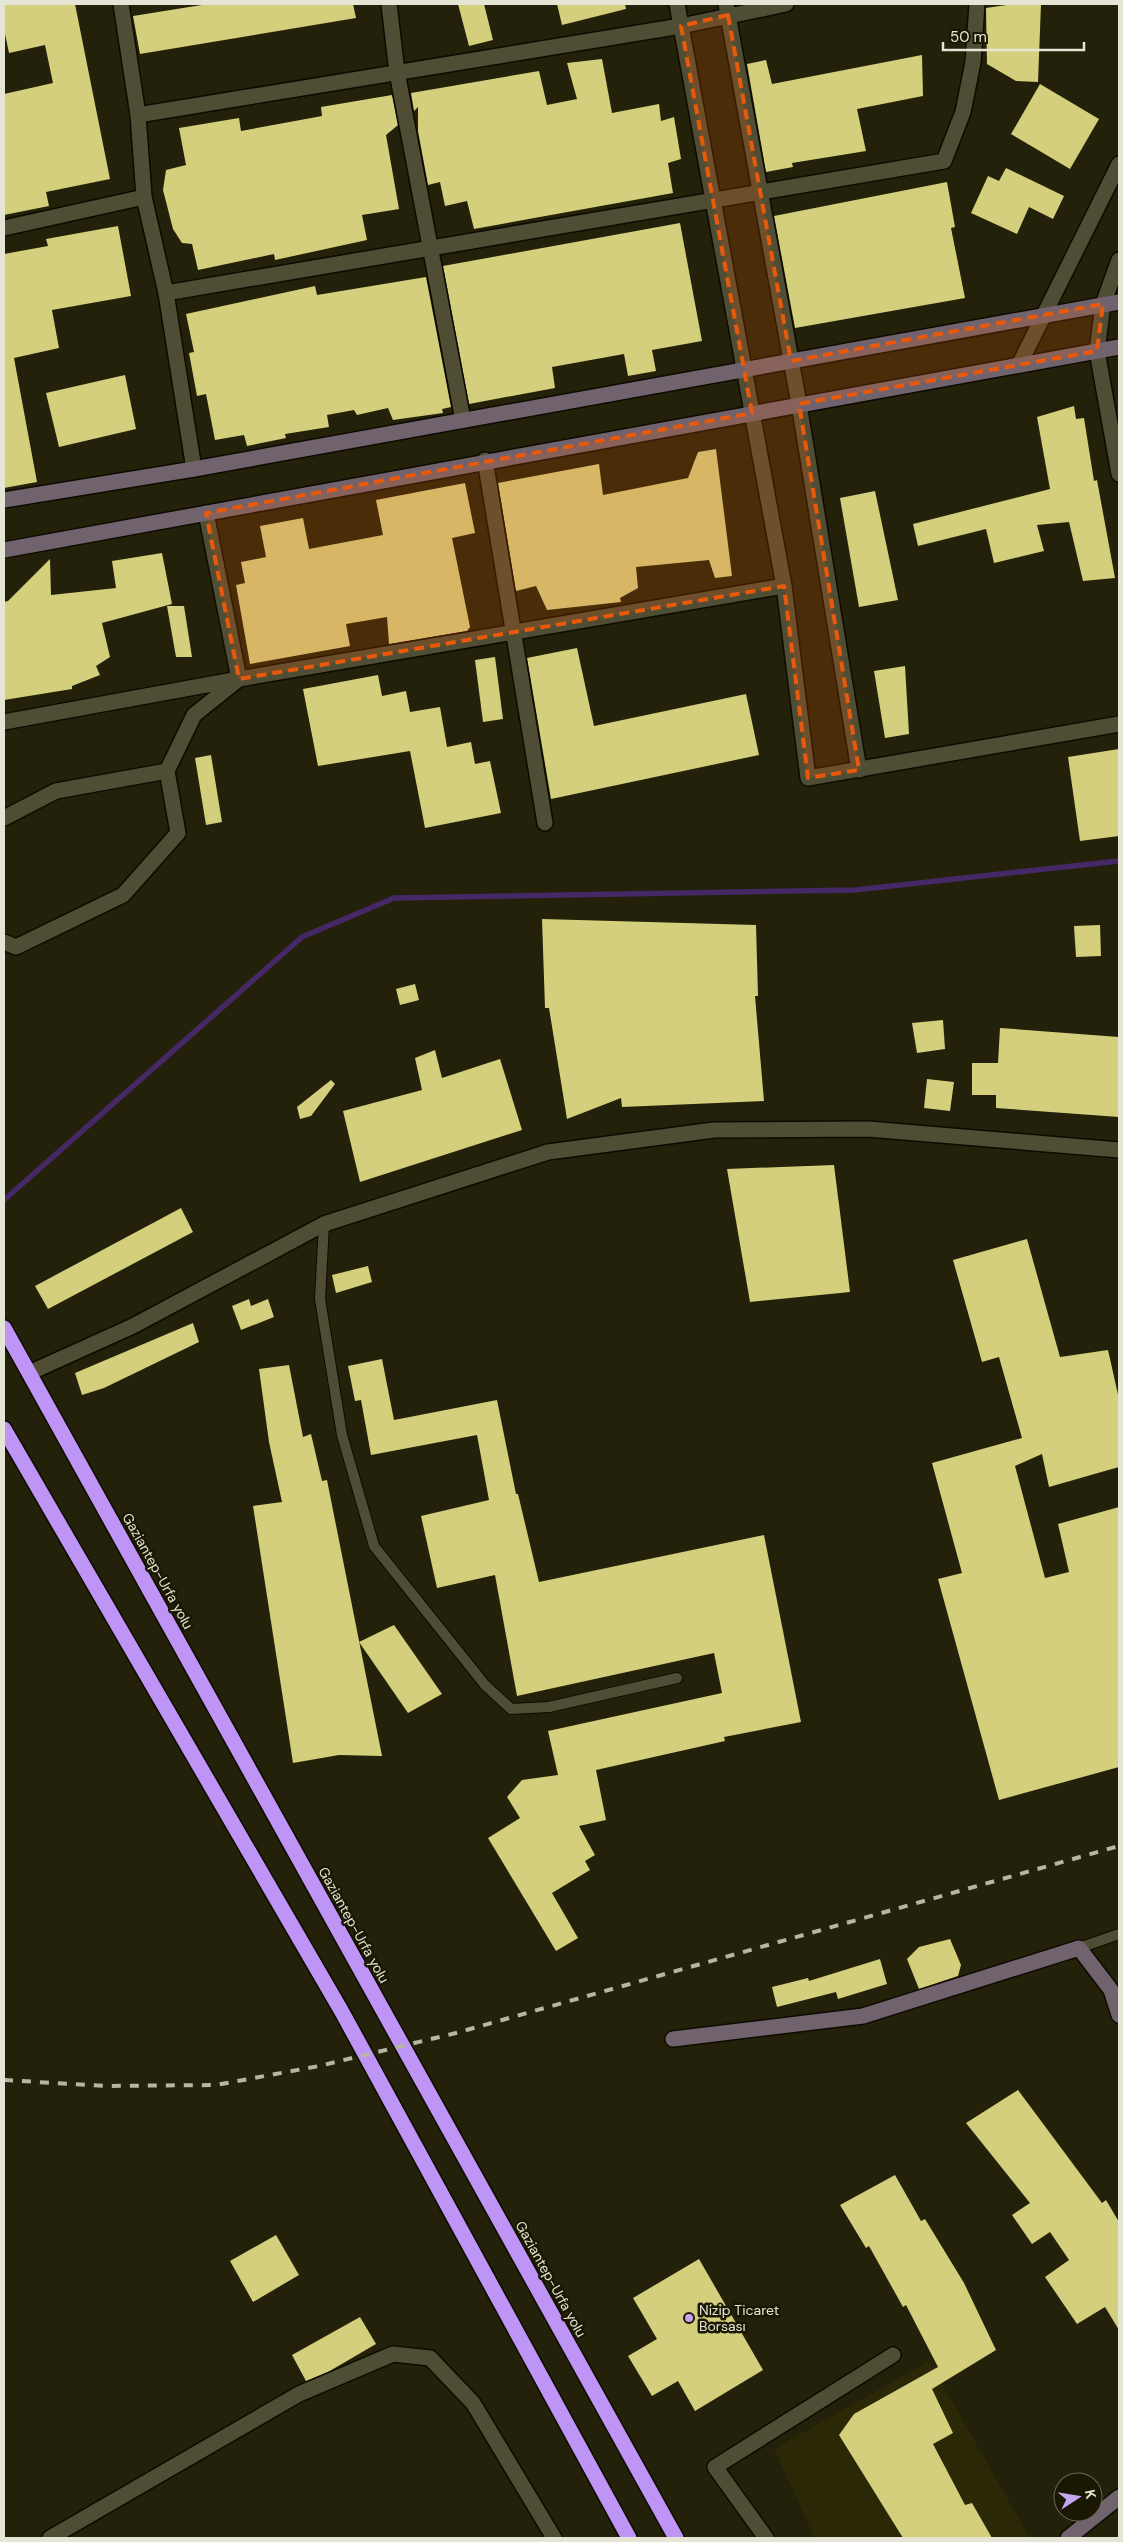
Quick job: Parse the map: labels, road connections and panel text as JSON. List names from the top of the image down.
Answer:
{
  "streets": {
    "highway": ["Gaziantep-Urfa yolu"]
  },
  "places": ["Nizip Ticaret Borsası"],
  "scale_bar": "50 m",
  "north": "right"
}
